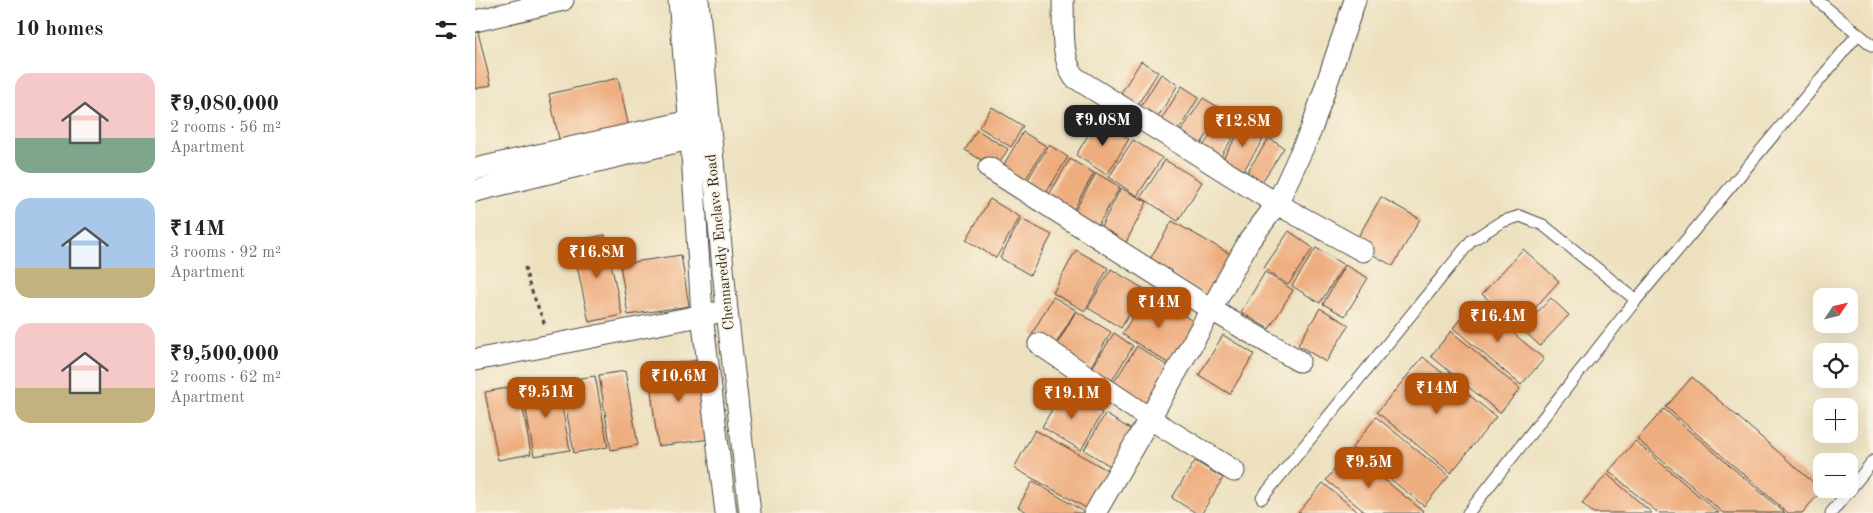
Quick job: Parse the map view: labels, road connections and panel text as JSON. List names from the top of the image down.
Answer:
{
  "streets": {
    "street": ["Chennareddy Enclave Road"]
  },
  "north": "top right",
  "page": {
    "heading": "10 homes",
    "list": [
      {
        "name": "₹9,080,000",
        "note": "2 rooms · 56 m² · Apartment"
      },
      {
        "name": "₹14M",
        "note": "3 rooms · 92 m² · Apartment"
      },
      {
        "name": "₹9,500,000",
        "note": "2 rooms · 62 m² · Apartment"
      }
    ],
    "price": [
      "₹9.08M",
      "₹12.8M",
      "₹16.8M",
      "₹14M",
      "₹16.4M",
      "₹10.6M",
      "₹14M",
      "₹9.51M",
      "₹19.1M",
      "₹9.5M"
    ],
    "map_buttons": ["+", "−"]
  }
}
